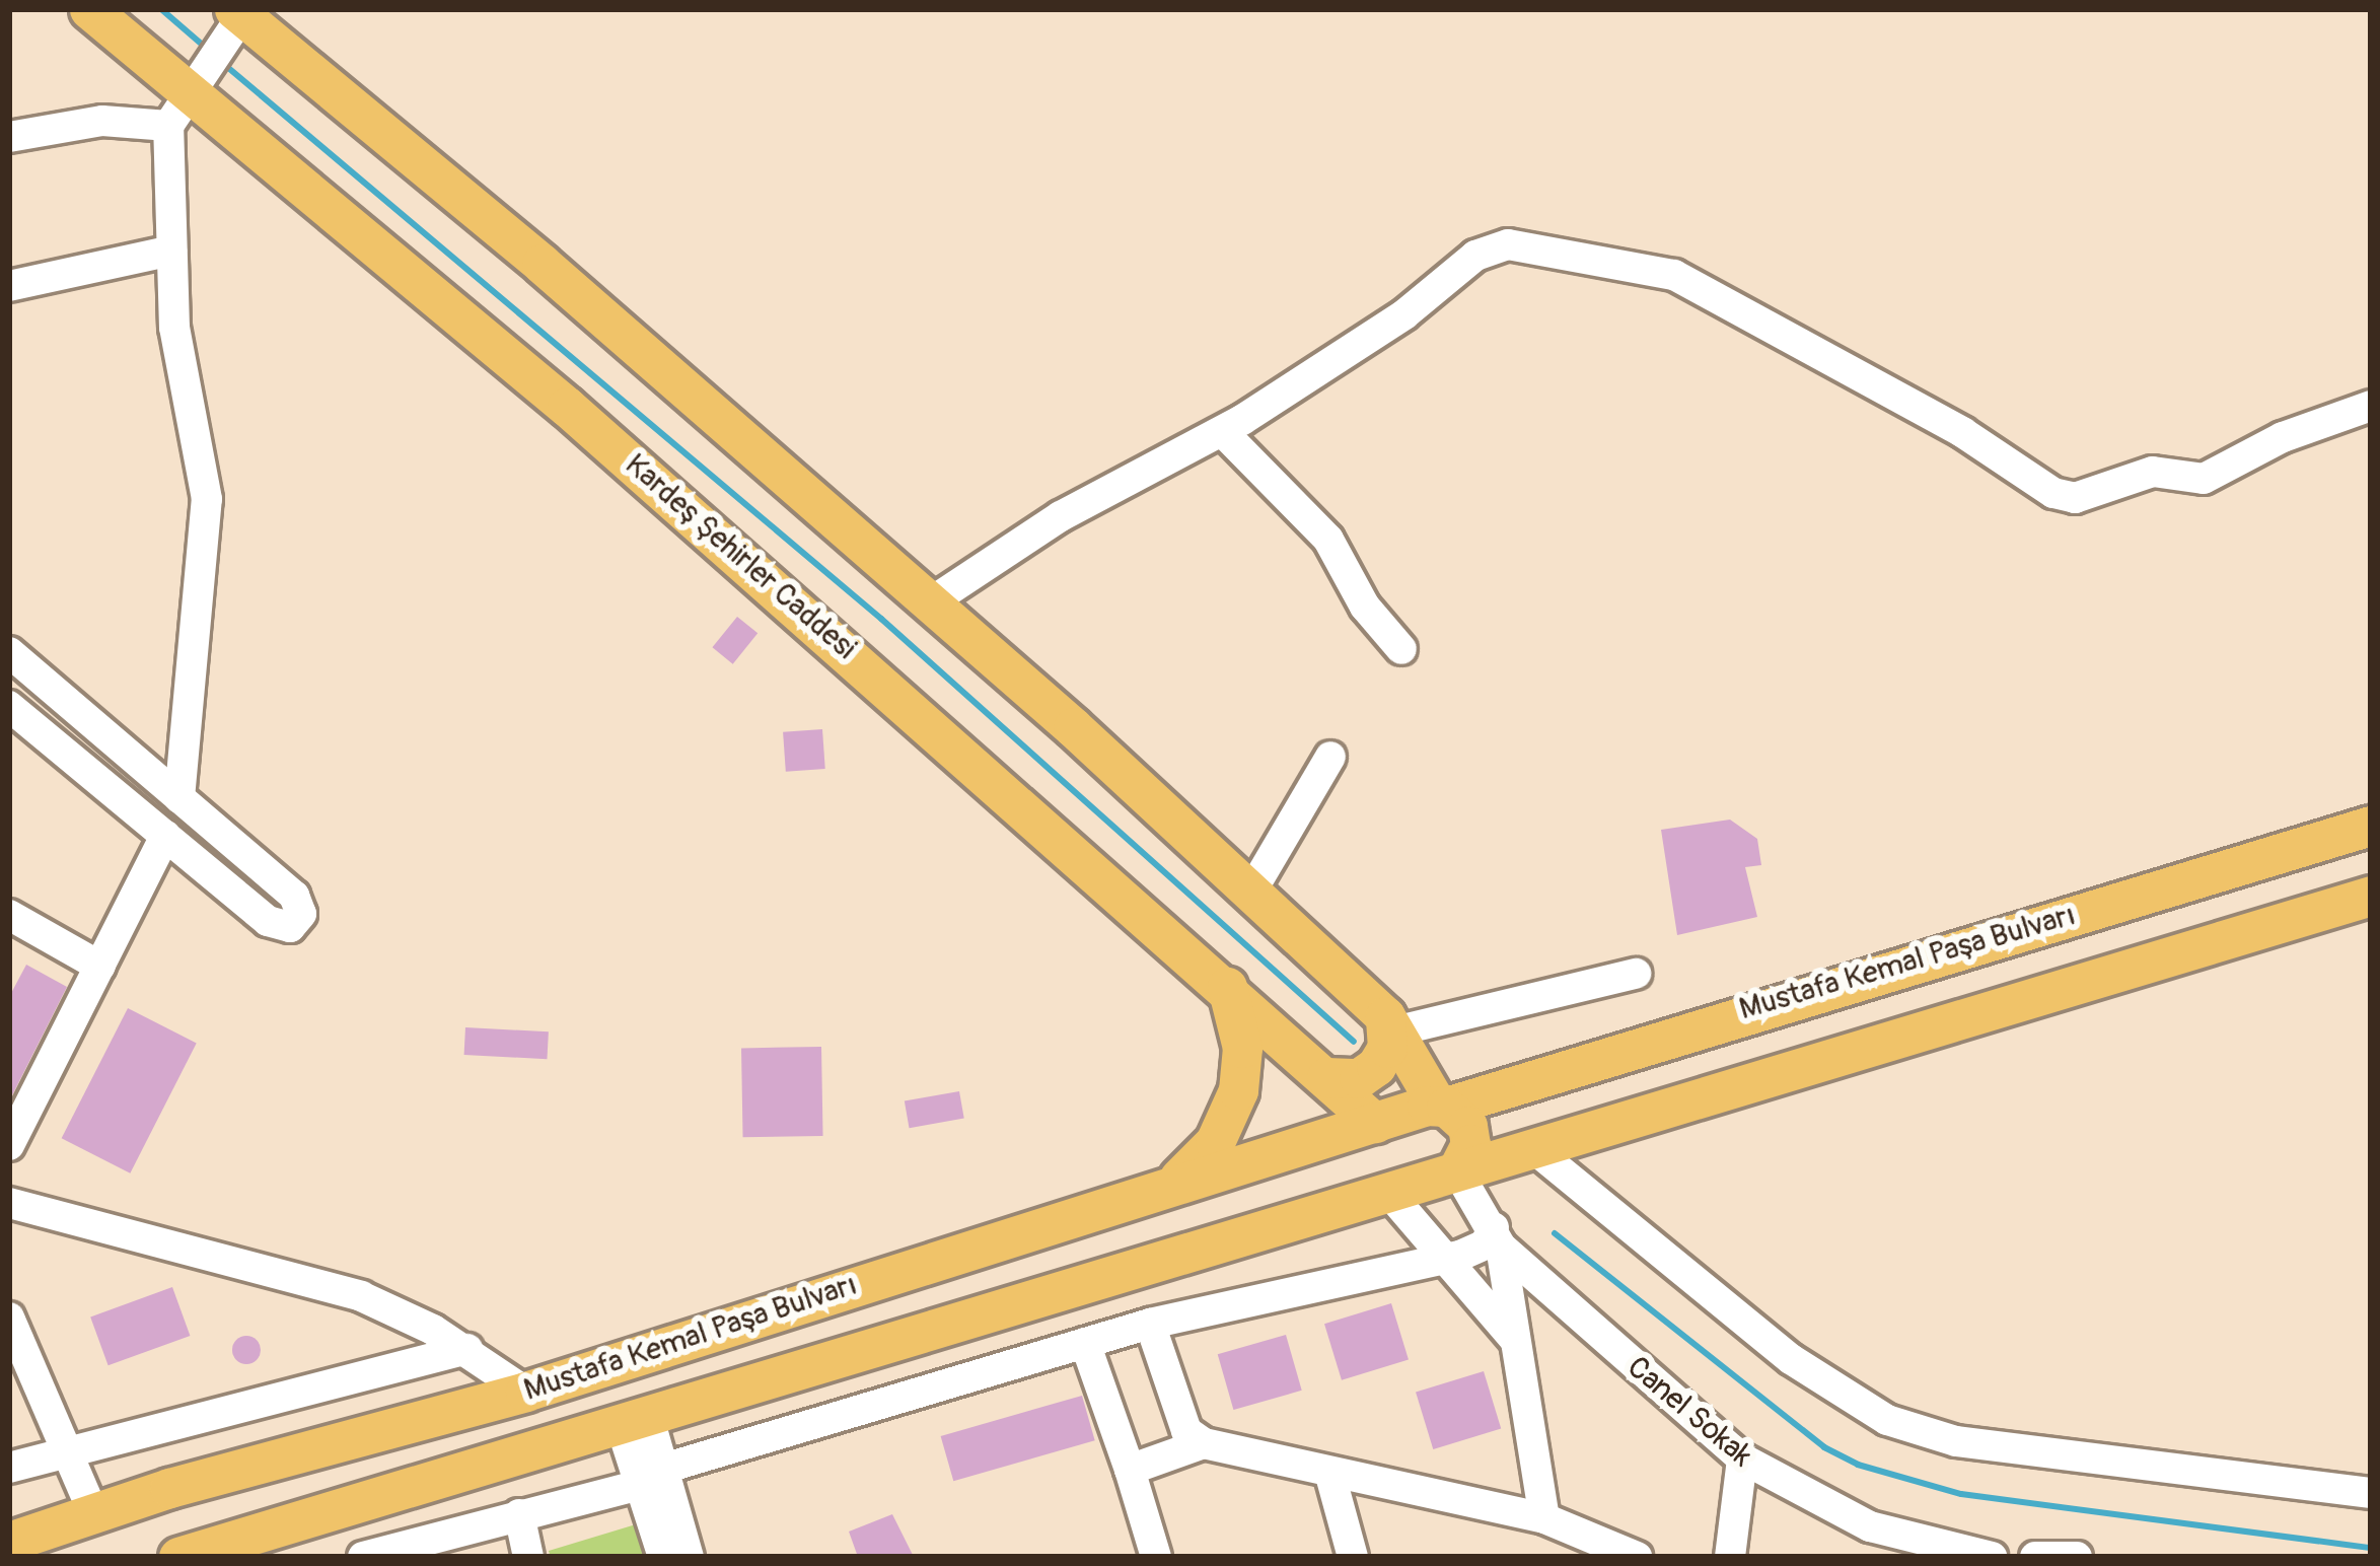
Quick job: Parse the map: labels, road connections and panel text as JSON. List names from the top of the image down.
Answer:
{
  "streets": {
    "main road": ["Kardeş Şehirler Caddesi", "Mustafa Kemal Paşa Bulvarı"],
    "street": ["Canel Sokak"]
  },
  "crossings": [
    ["Kardeş Şehirler Caddesi", "Mustafa Kemal Paşa Bulvarı"],
    ["Kardeş Şehirler Caddesi", "Canel Sokak"],
    ["Mustafa Kemal Paşa Bulvarı", "Canel Sokak"]
  ]
}
